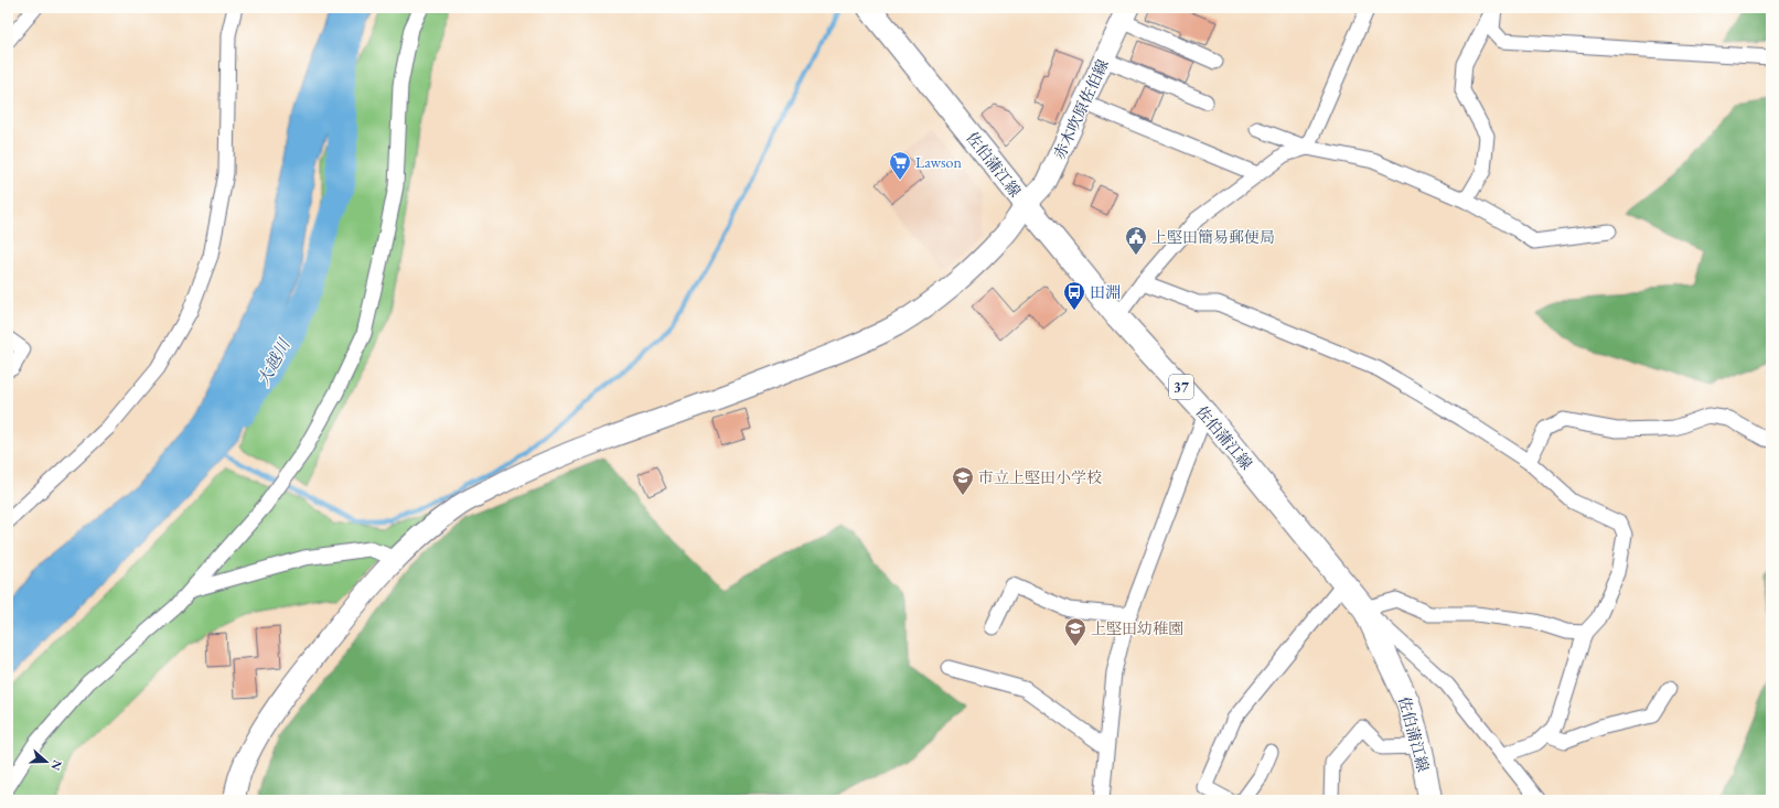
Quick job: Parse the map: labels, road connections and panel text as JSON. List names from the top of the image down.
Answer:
{
  "streets": {
    "main road": ["佐伯蒲江線", "37"],
    "street": ["赤木吹原佐伯線"]
  },
  "crossings": [
    ["赤木吹原佐伯線", "佐伯蒲江線"]
  ],
  "water": ["大越川"],
  "places": {
    "supermarket": ["Lawson"],
    "public building": ["上堅田簡易郵便局"],
    "bus stop": ["田淵"],
    "school or university": ["市立上堅田小学校", "上堅田幼稚園"]
  },
  "north": "right"
}
